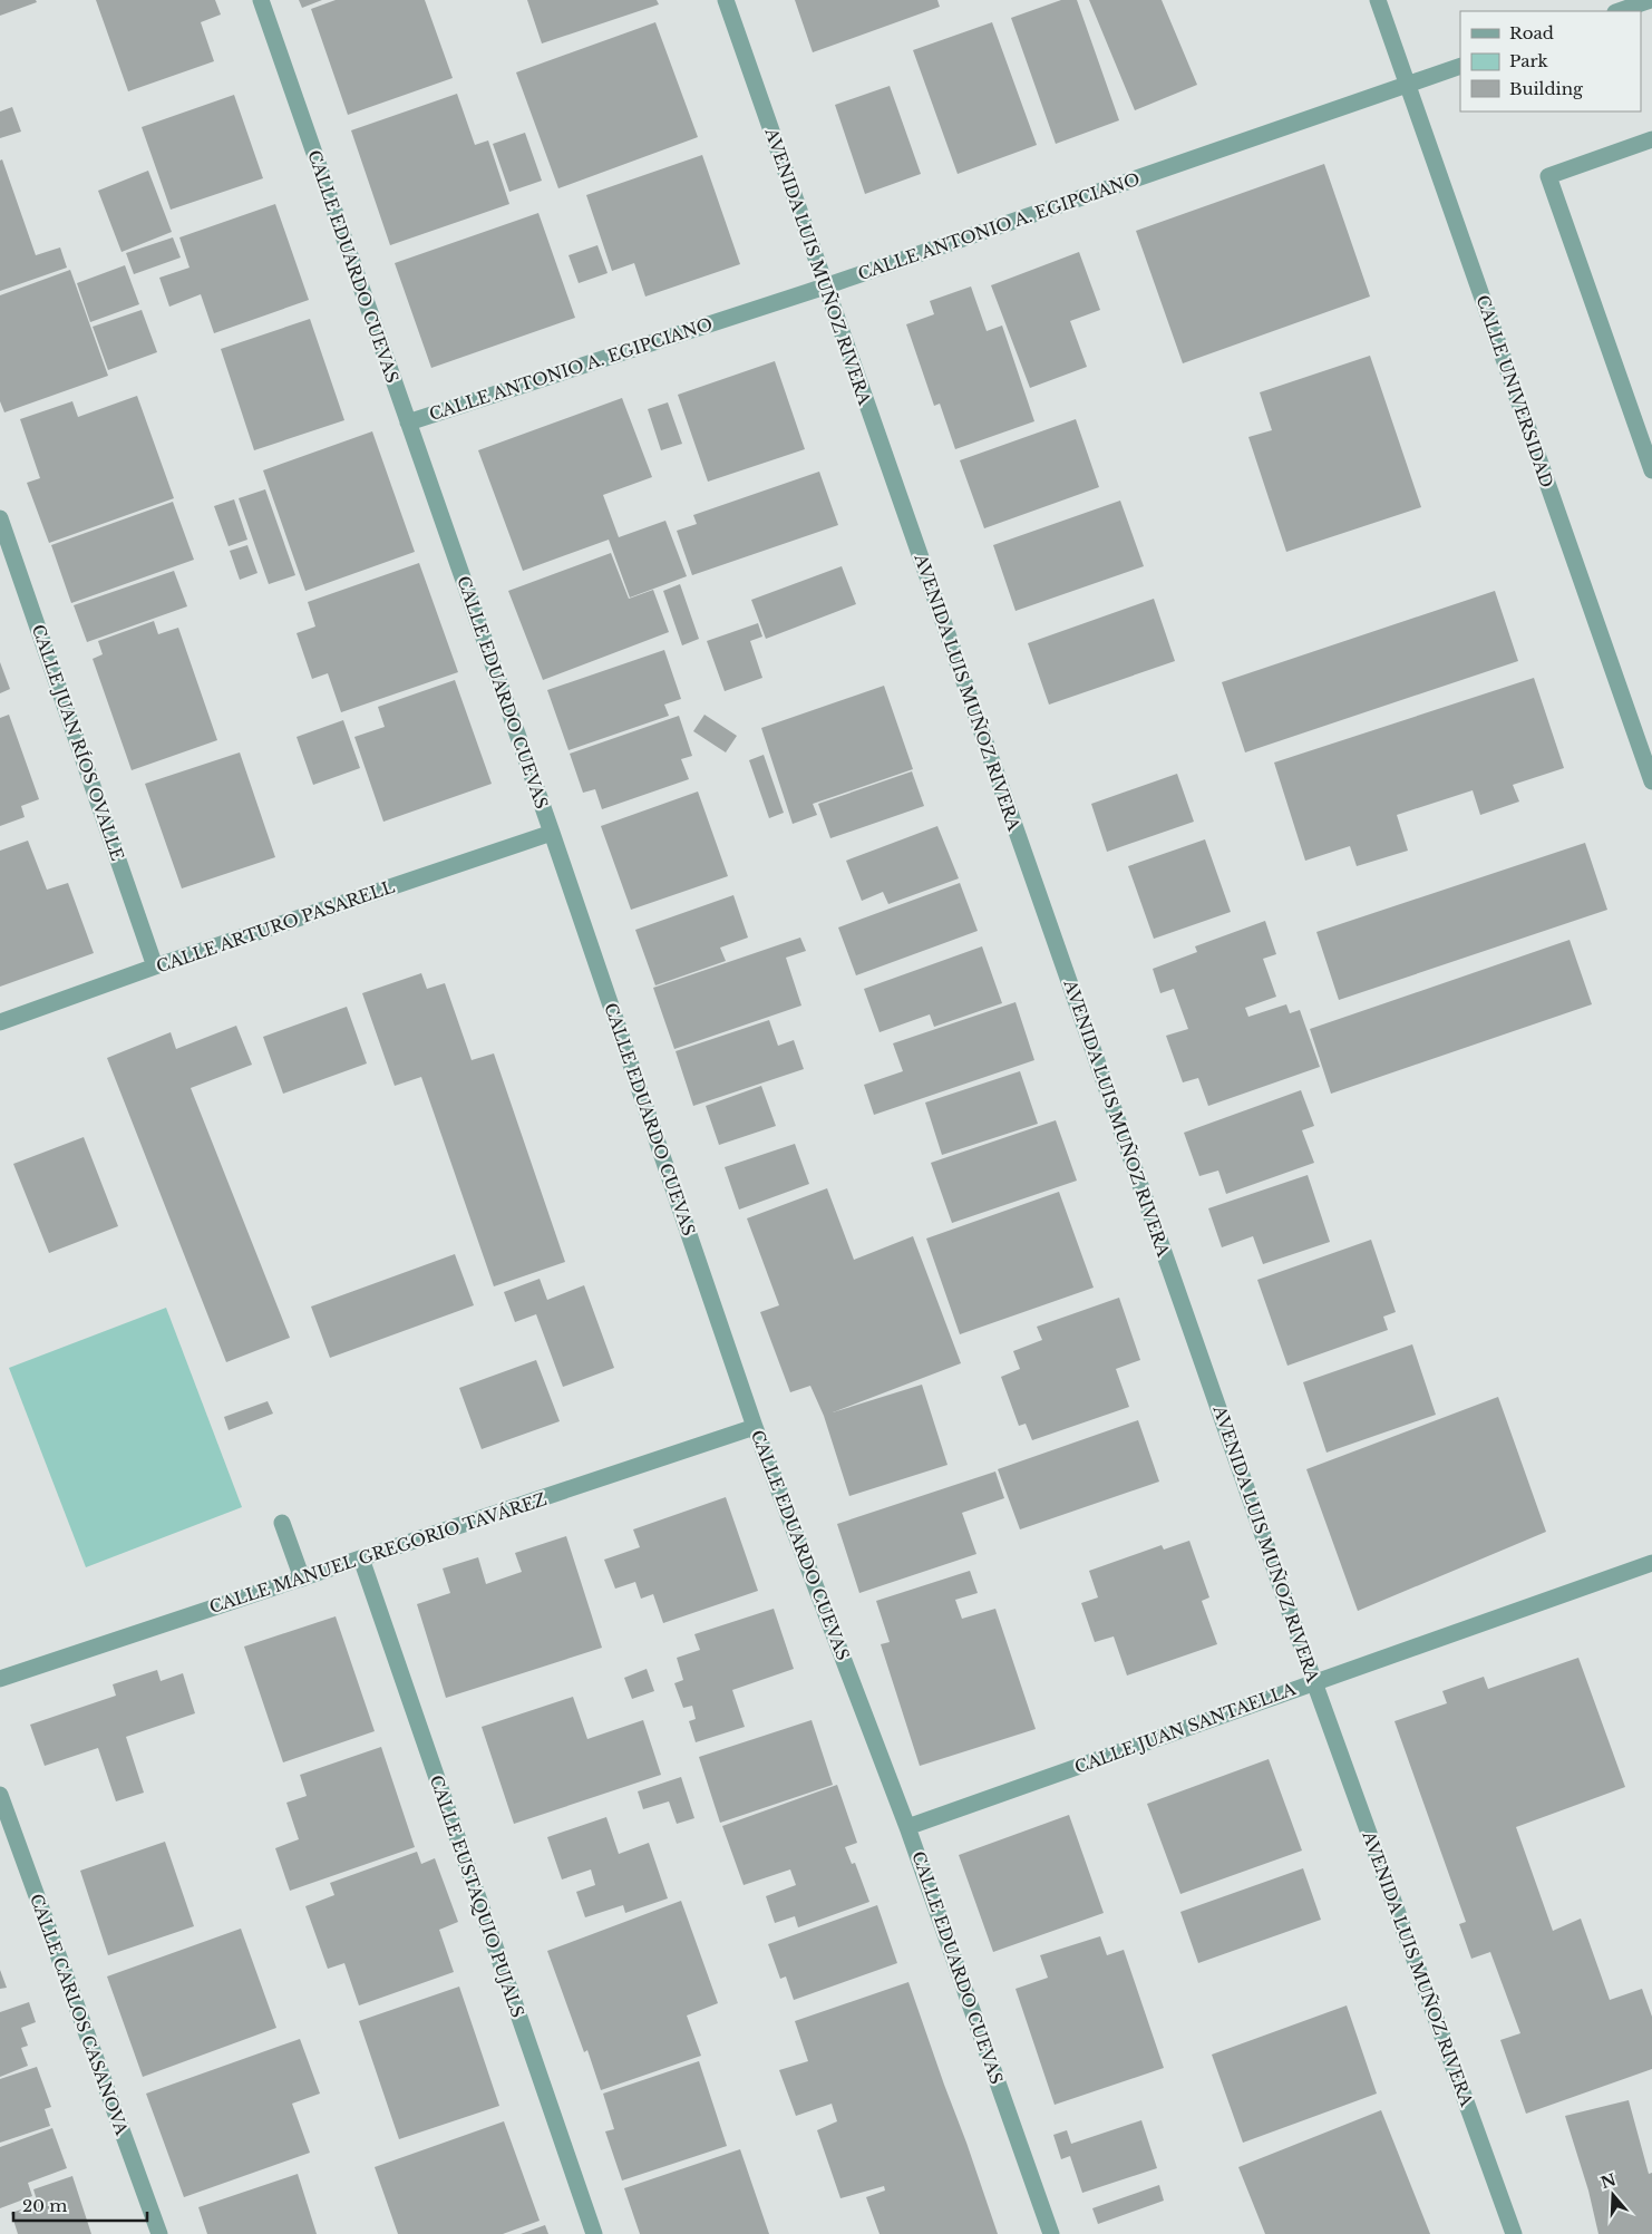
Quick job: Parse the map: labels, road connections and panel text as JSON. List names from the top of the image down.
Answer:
{
  "streets": {
    "street": [
      "CALLE ANTONIO A. EGIPCIANO",
      "CALLE EDUARDO CUEVAS",
      "AVENIDA LUIS MUÑOZ RIVERA",
      "CALLE UNIVERSIDAD",
      "CALLE JUAN RÍOS OVALLE",
      "CALLE ARTURO PASARELL",
      "CALLE MANUEL GREGORIO TAVÁREZ",
      "CALLE JUAN SANTAELLA",
      "CALLE EUSTAQUIO PUJALS",
      "CALLE CARLOS CASANOVA"
    ]
  },
  "crossings": [
    ["CALLE ANTONIO A. EGIPCIANO", "CALLE EDUARDO CUEVAS"],
    ["CALLE ANTONIO A. EGIPCIANO", "AVENIDA LUIS MUÑOZ RIVERA"],
    ["CALLE ANTONIO A. EGIPCIANO", "CALLE UNIVERSIDAD"],
    ["CALLE EDUARDO CUEVAS", "CALLE ARTURO PASARELL"],
    ["CALLE EDUARDO CUEVAS", "CALLE MANUEL GREGORIO TAVÁREZ"],
    ["CALLE EDUARDO CUEVAS", "CALLE JUAN SANTAELLA"],
    ["AVENIDA LUIS MUÑOZ RIVERA", "CALLE JUAN SANTAELLA"],
    ["CALLE JUAN RÍOS OVALLE", "CALLE ARTURO PASARELL"],
    ["CALLE MANUEL GREGORIO TAVÁREZ", "CALLE EUSTAQUIO PUJALS"]
  ],
  "legend": ["Road", "Park", "Building"],
  "scale_bar": "20 m",
  "north": "top"
}
